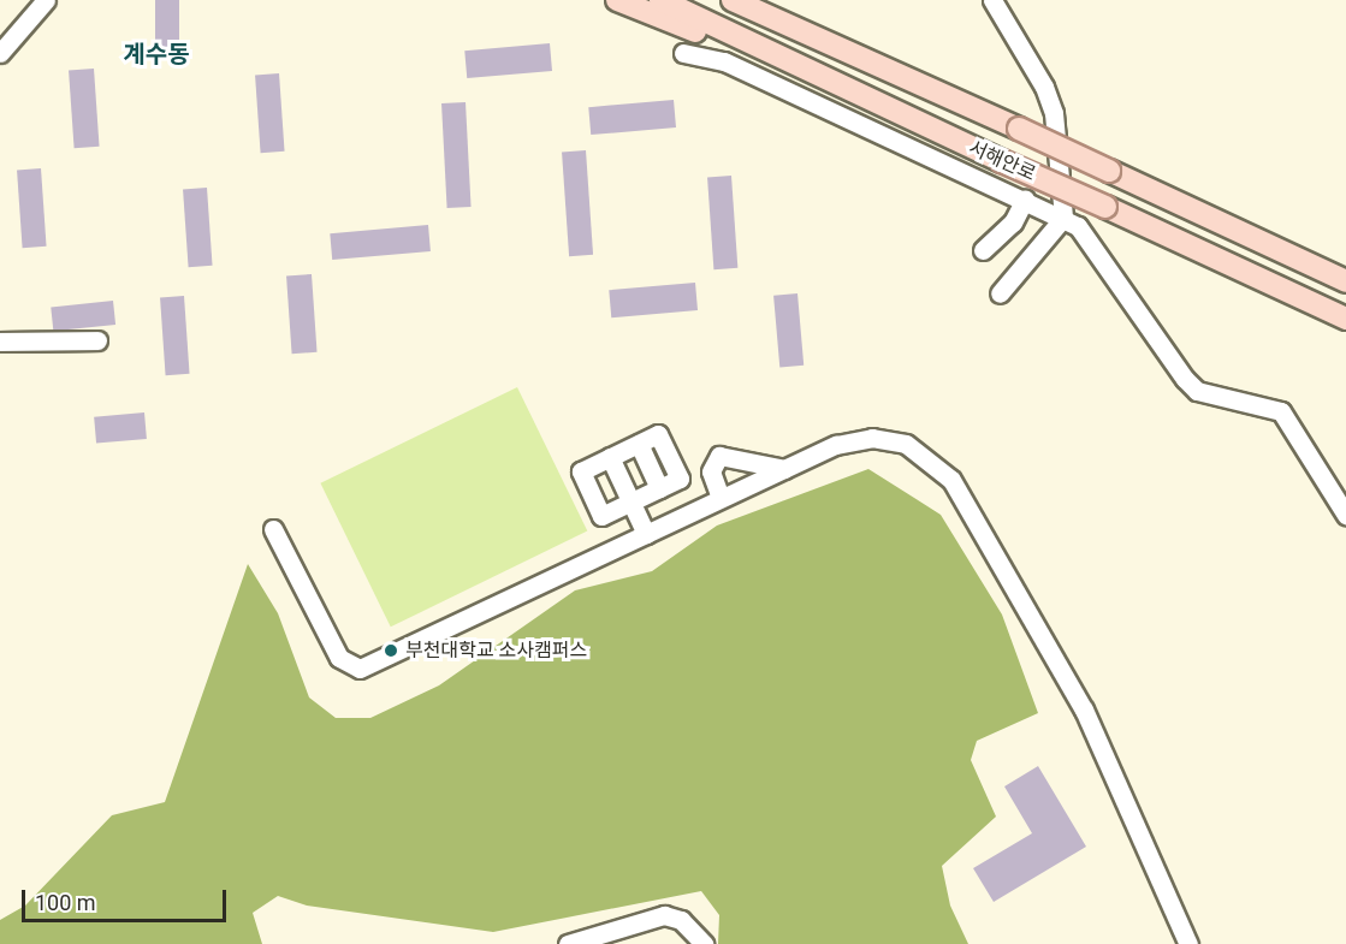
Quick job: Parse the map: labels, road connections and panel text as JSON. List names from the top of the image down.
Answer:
{
  "streets": {
    "main road": ["서해안로"]
  },
  "districts": ["계수동"],
  "places": ["부천대학교 소사캠퍼스"],
  "scale_bar": "100 m"
}
